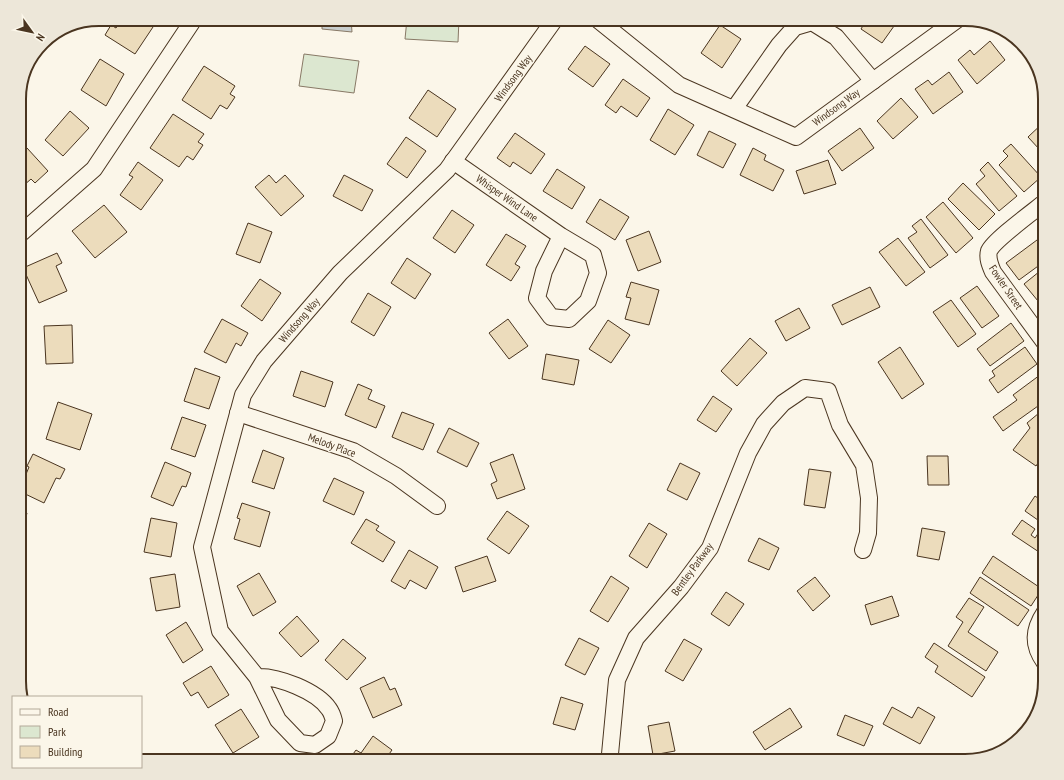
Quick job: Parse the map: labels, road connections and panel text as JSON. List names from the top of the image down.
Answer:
{
  "streets": {
    "street": [
      "Windsong Way",
      "Whisper Wind Lane",
      "Fowler Street",
      "Melody Place",
      "Bentley Parkway"
    ]
  },
  "crossings": [
    ["Windsong Way", "Whisper Wind Lane"],
    ["Windsong Way", "Melody Place"]
  ],
  "legend": ["Road", "Park", "Building"],
  "north": "bottom right"
}
